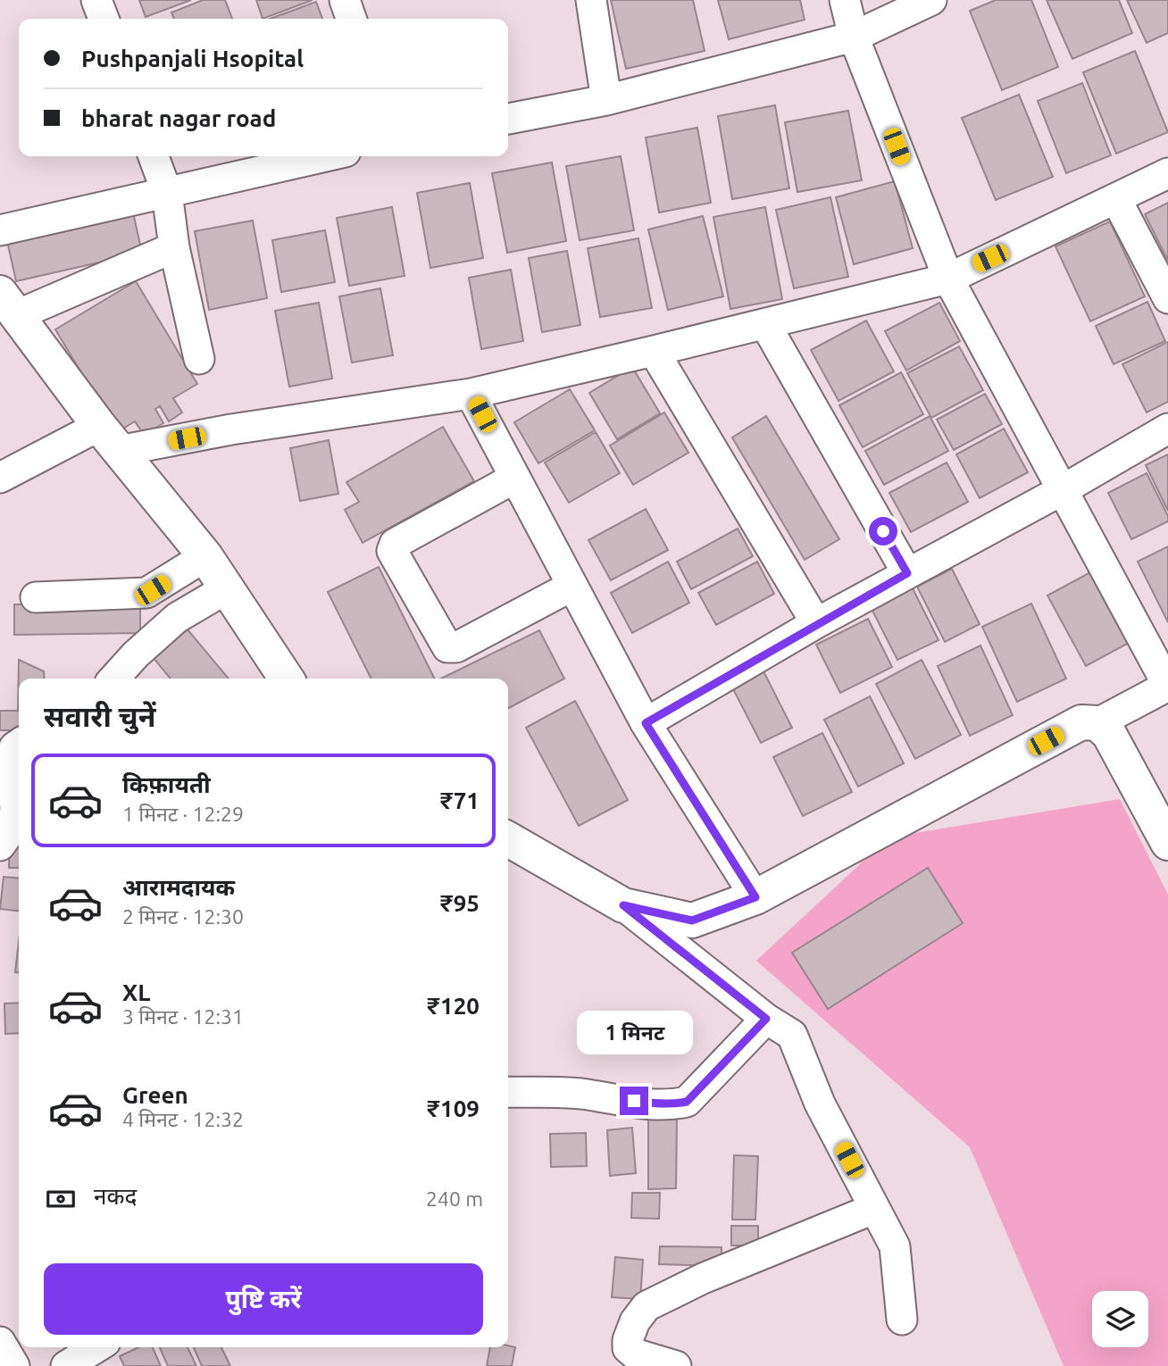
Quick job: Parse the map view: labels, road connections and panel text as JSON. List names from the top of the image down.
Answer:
{
  "page": {
    "banner": ["Pushpanjali Hsopital", "bharat nagar road"],
    "heading": "सवारी चुनें",
    "list": [
      {
        "name": "किफ़ायती",
        "note": "1 मिनट · 12:29",
        "value": "₹71"
      },
      {
        "name": "आरामदायक",
        "note": "2 मिनट · 12:30",
        "value": "₹95"
      },
      {
        "name": "XL",
        "note": "3 मिनट · 12:31",
        "value": "₹120"
      },
      {
        "name": "Green",
        "note": "4 मिनट · 12:32",
        "value": "₹109"
      }
    ],
    "bubble": "1 मिनट",
    "pay": ["नकद", "240 m"],
    "buttons": "पुष्टि करें"
  }
}
